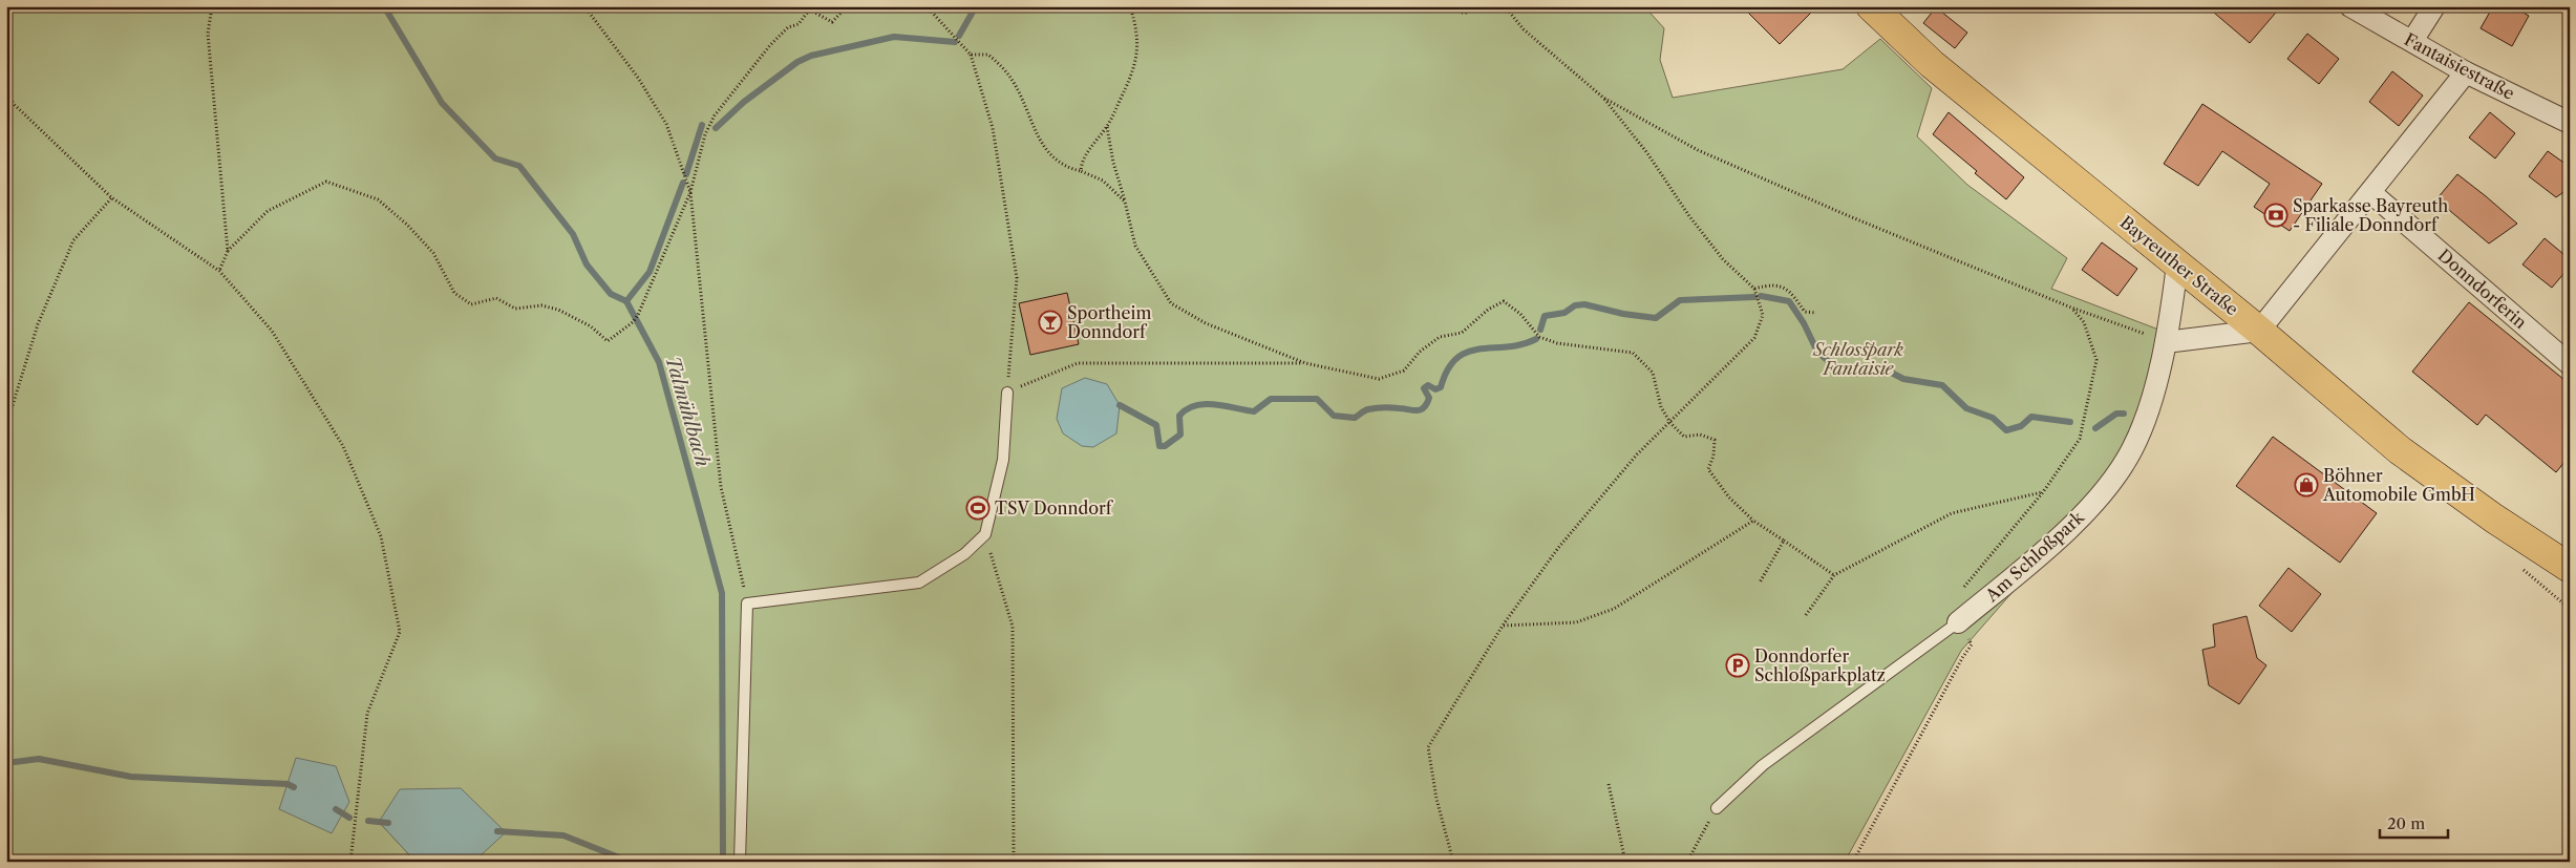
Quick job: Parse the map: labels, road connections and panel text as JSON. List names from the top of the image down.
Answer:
{
  "streets": {
    "main road": ["Bayreuther Straße"],
    "street": ["Fantaisiestraße", "Donndorferin", "Am Schloßpark"]
  },
  "crossings": [
    ["Bayreuther Straße", "Am Schloßpark"]
  ],
  "water": ["Talmühlbach"],
  "parks": ["Schlosspark Fantaisie"],
  "places": {
    "bank": ["Sparkasse Bayreuth - Filiale Donndorf"],
    "bar": ["Sportheim Donndorf"],
    "shop": ["Böhner Automobile GmbH"],
    "sports": ["TSV Donndorf"],
    "parking": ["Donndorfer Schloßparkplatz"]
  },
  "scale_bar": "20 m"
}
